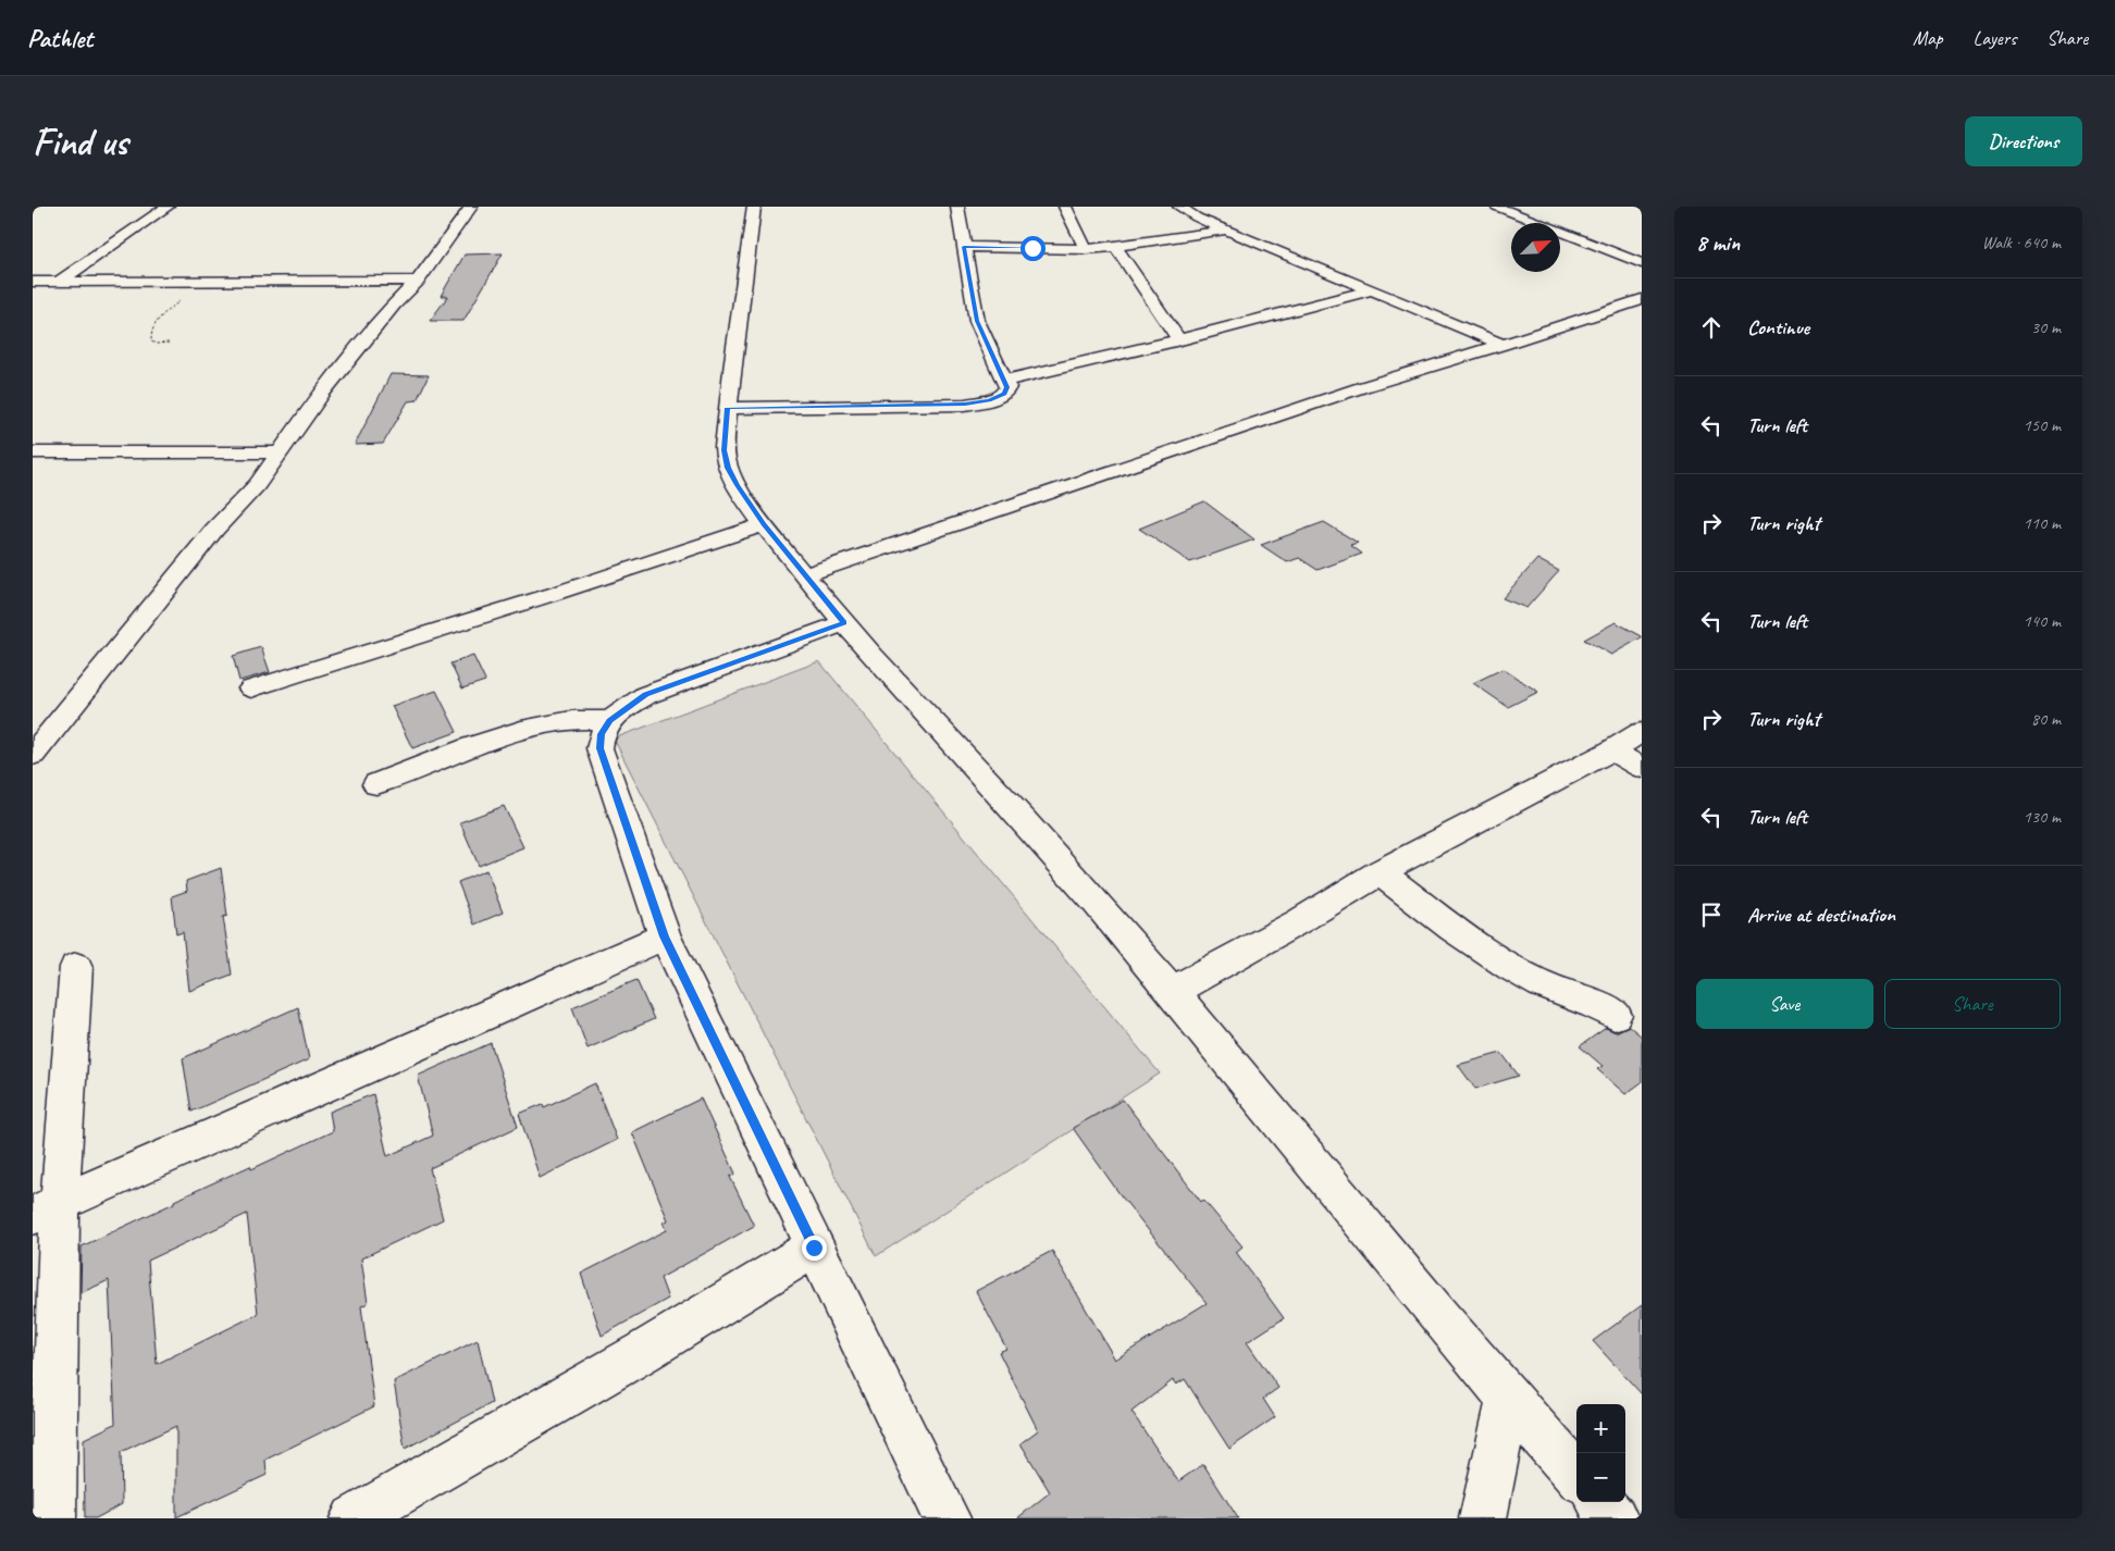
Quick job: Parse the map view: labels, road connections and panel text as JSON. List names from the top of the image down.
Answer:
{
  "north": "top right",
  "page": {
    "header": "Pathlet",
    "nav": ["Map", "Layers", "Share"],
    "buttons": [
      "Directions",
      ["Save", "Share"]
    ],
    "title": "Find us",
    "heading": ["8 min", "Walk · 640 m"],
    "list": [
      ["Continue", "30 m"],
      ["Turn left", "150 m"],
      ["Turn right", "110 m"],
      ["Turn left", "140 m"],
      ["Turn right", "80 m"],
      ["Turn left", "130 m"],
      "Arrive at destination"
    ],
    "map_buttons": ["+", "−"]
  }
}
